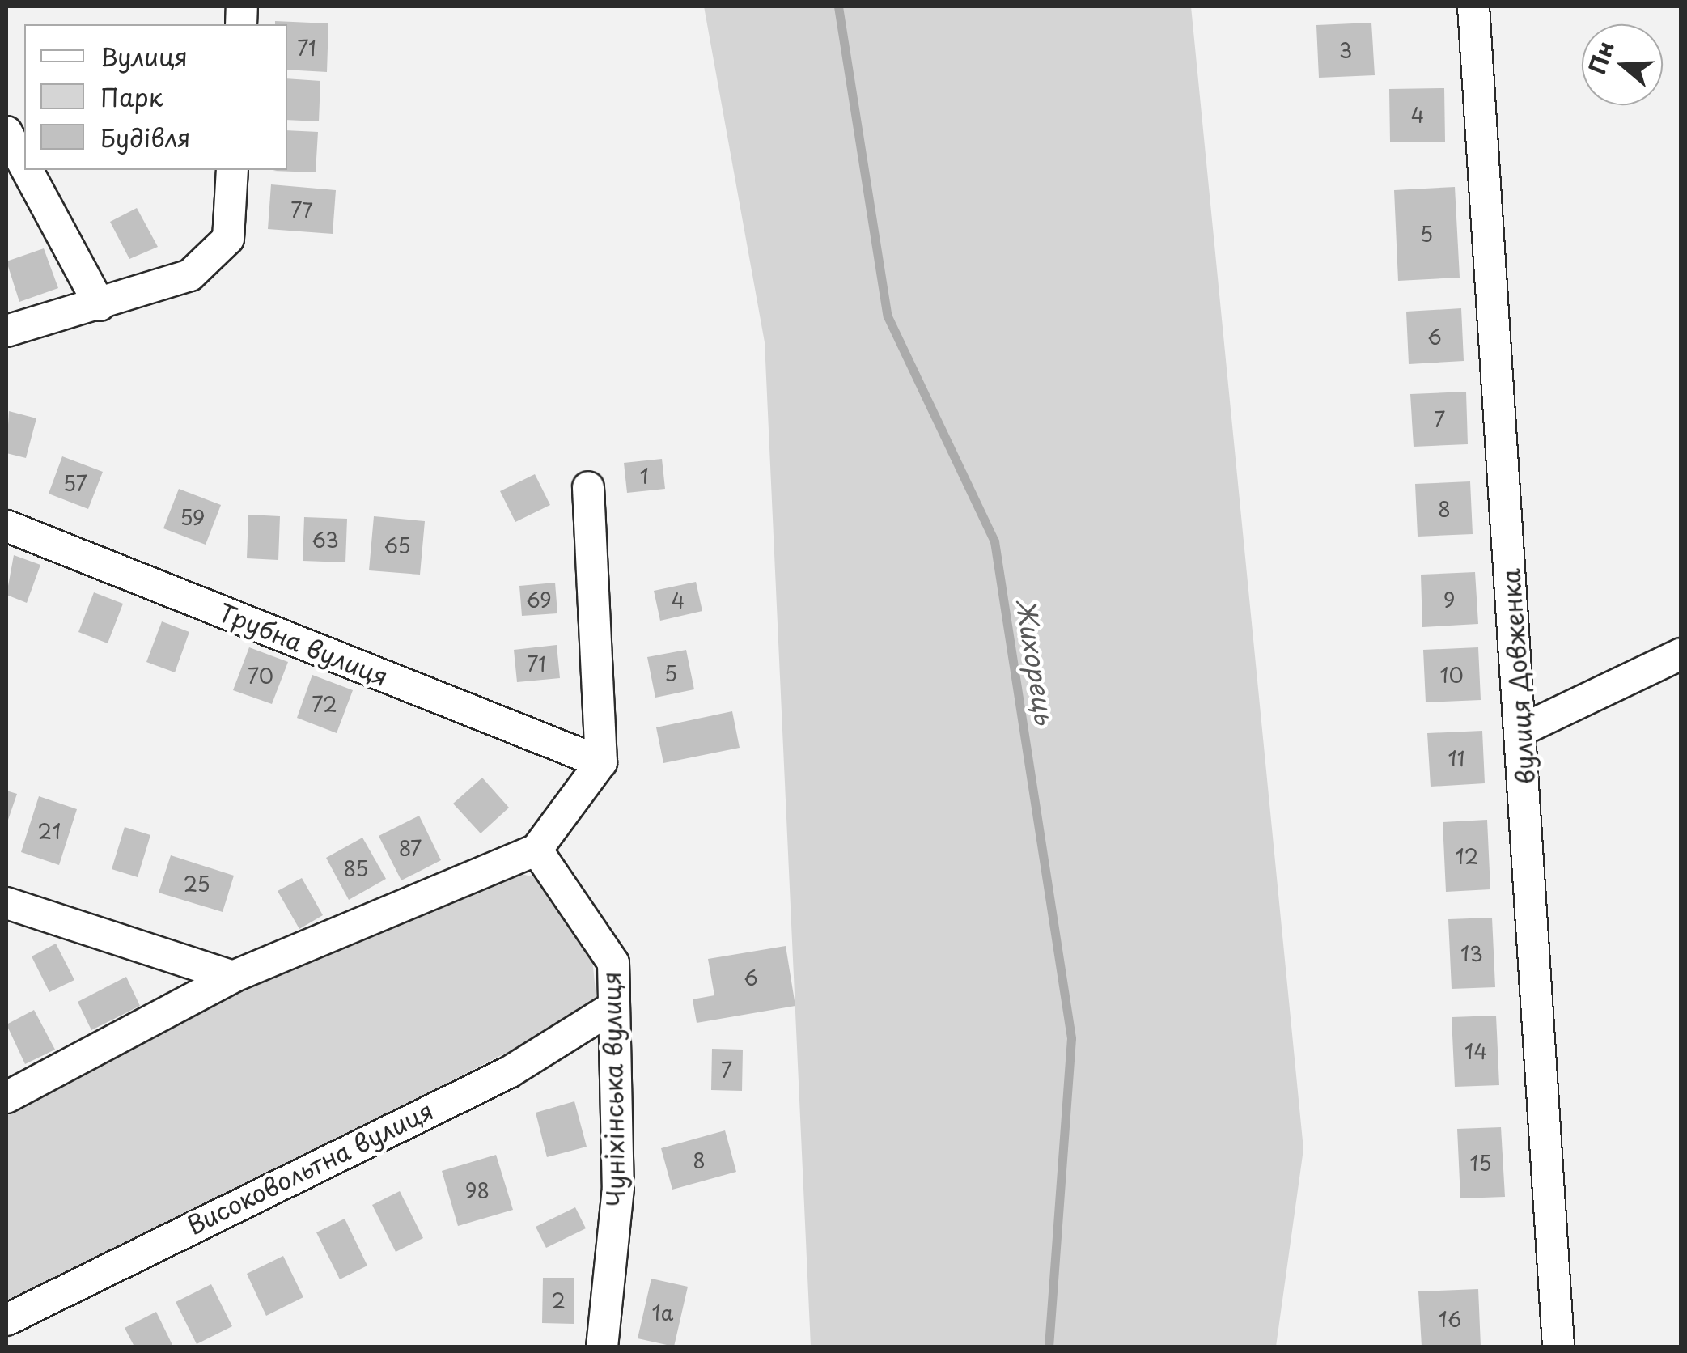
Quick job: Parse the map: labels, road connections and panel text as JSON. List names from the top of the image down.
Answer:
{
  "streets": {
    "street": [
      "Трубна вулиця",
      "вулиця Довженка",
      "Чуніхінська вулиця",
      "Високовольтна вулиця"
    ]
  },
  "crossings": [
    ["Чуніхінська вулиця", "Високовольтна вулиця"]
  ],
  "water": ["Жихорець"],
  "house_numbers": [
    "71",
    "3",
    "4",
    "77",
    "5",
    "6",
    "7",
    "1",
    "57",
    "8",
    "59",
    "63",
    "65",
    "69",
    "9",
    "4",
    "71",
    "5",
    "10",
    "70",
    "72",
    "11",
    "21",
    "87",
    "12",
    "85",
    "25",
    "13",
    "6",
    "14",
    "7",
    "8",
    "15",
    "98",
    "2",
    "1а",
    "16"
  ],
  "legend": ["Вулиця", "Парк", "Будівля"],
  "north": "left"
}
